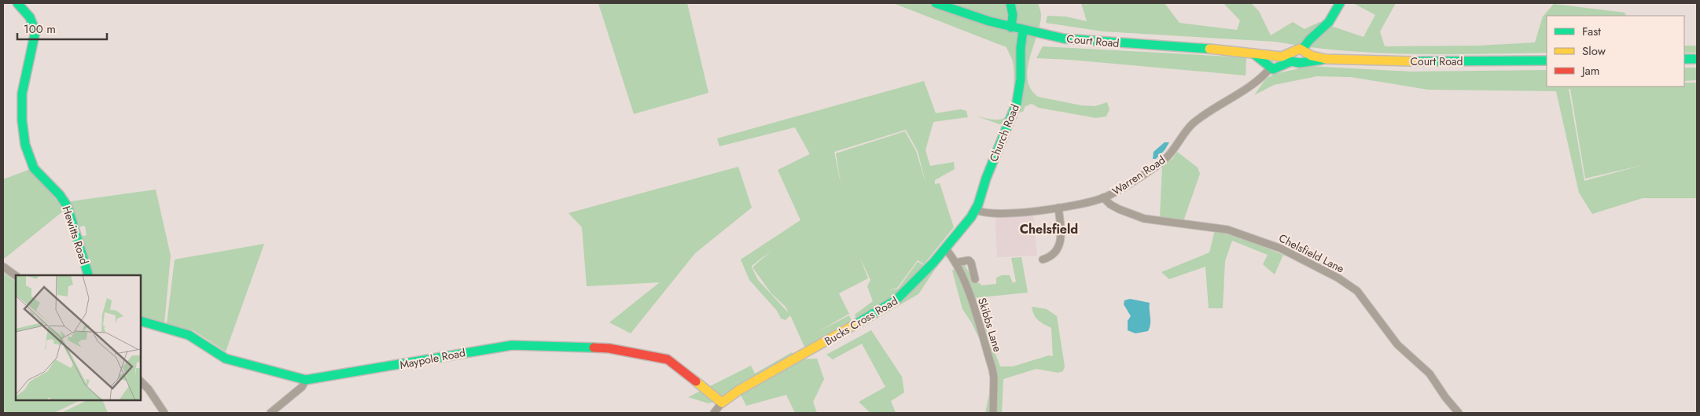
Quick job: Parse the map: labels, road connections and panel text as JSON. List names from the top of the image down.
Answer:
{
  "streets": {
    "street": [
      "Court Road",
      "Church Road",
      "Warren Road",
      "Hewitts Road",
      "Chelsfield Lane",
      "Bucks Cross Road",
      "Skibbs Lane",
      "Maypole Road"
    ]
  },
  "crossings": [
    ["Court Road", "Church Road"],
    ["Court Road", "Warren Road"],
    ["Church Road", "Warren Road"],
    ["Church Road", "Bucks Cross Road"],
    ["Warren Road", "Chelsfield Lane"],
    ["Warren Road", "Bucks Cross Road"],
    ["Bucks Cross Road", "Skibbs Lane"],
    ["Bucks Cross Road", "Maypole Road"]
  ],
  "districts": ["Chelsfield"],
  "legend": ["Fast", "Slow", "Jam"],
  "scale_bar": "100 m"
}
